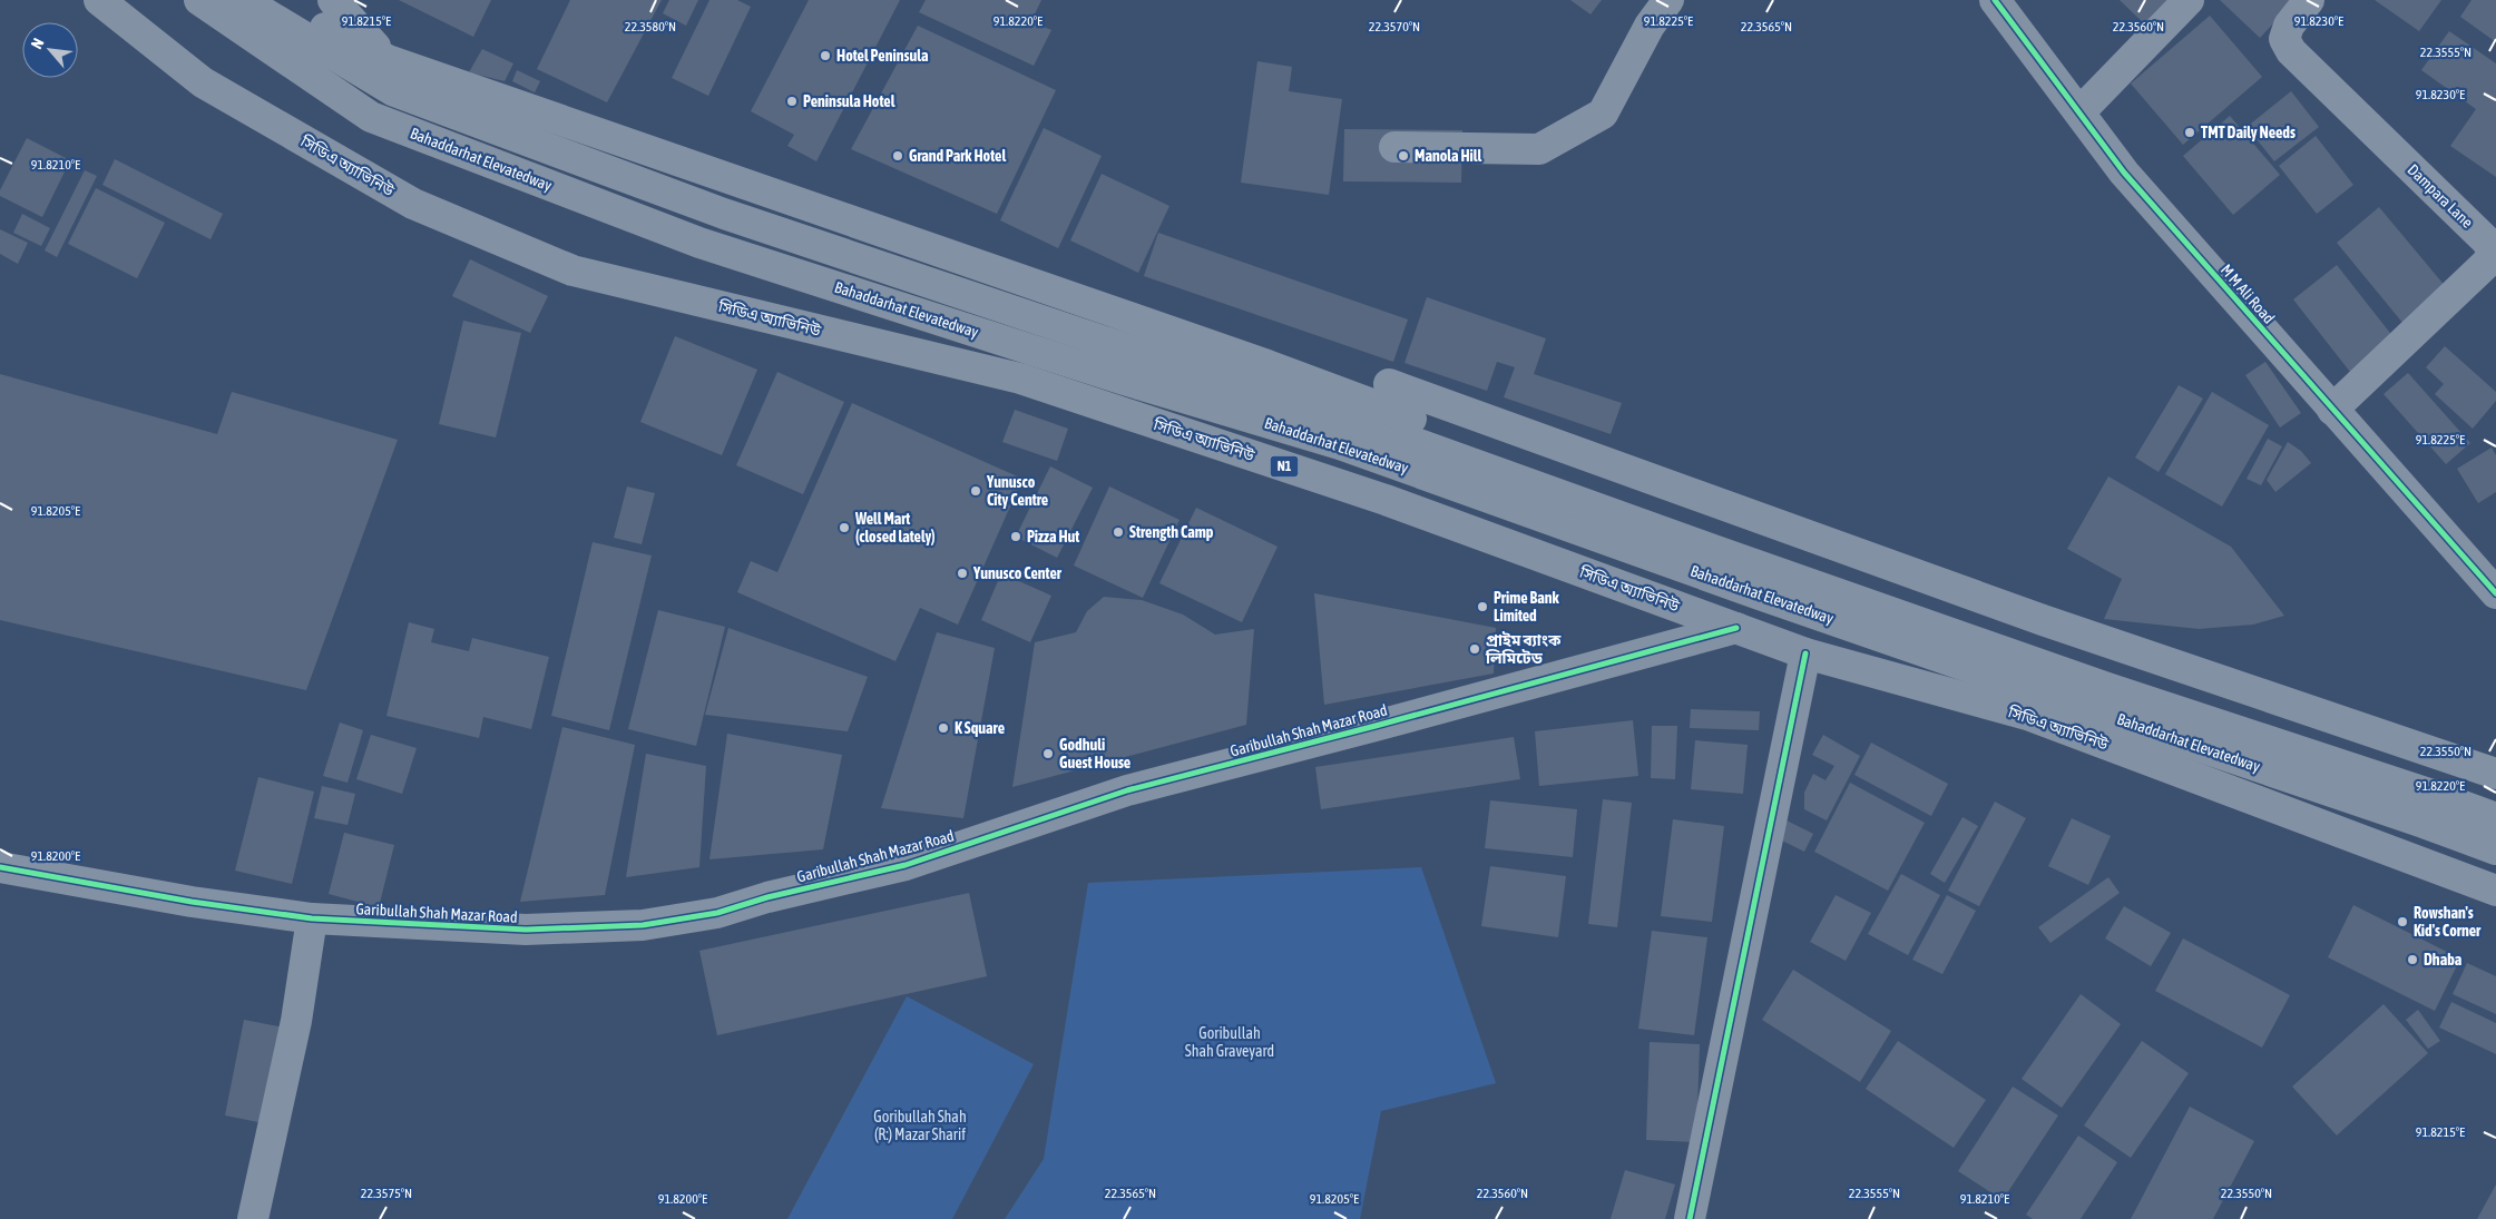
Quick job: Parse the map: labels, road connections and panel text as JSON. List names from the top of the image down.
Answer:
{
  "streets": {
    "highway": ["Bahaddarhat Elevatedway", "সিডিএ অ্যাভিনিউ", "N1"],
    "street": ["Dampara Lane", "M M Ali Road", "Garibullah Shah Mazar Road"]
  },
  "crossings": [
    ["সিডিএ অ্যাভিনিউ", "Garibullah Shah Mazar Road"],
    ["Dampara Lane", "M M Ali Road"]
  ],
  "parks": ["Goribullah Shah Graveyard", "Goribullah Shah (R:) Mazar Sharif"],
  "places": [
    "Hotel Peninsula",
    "Peninsula Hotel",
    "TMT Daily Needs",
    "Grand Park Hotel",
    "Manola Hill",
    "Yunusco City Centre",
    "Well Mart (closed lately)",
    "Strength Camp",
    "Pizza Hut",
    "Yunusco Center",
    "Prime Bank Limited",
    "প্রাইম ব্যাংক লিমিটেড",
    "K Square",
    "Godhuli Guest House",
    "Rowshan's Kid's Corner",
    "Dhaba"
  ],
  "north": "top left",
  "coordinates": [
    "91.8215°E",
    "91.8220°E",
    "91.8225°E",
    "91.8230°E",
    "22.3580°N",
    "22.3570°N",
    "22.3565°N",
    "22.3560°N",
    "22.3555°N",
    "91.8210°E",
    "91.8205°E",
    "22.3550°N",
    "91.8200°E",
    "22.3575°N"
  ]
}
